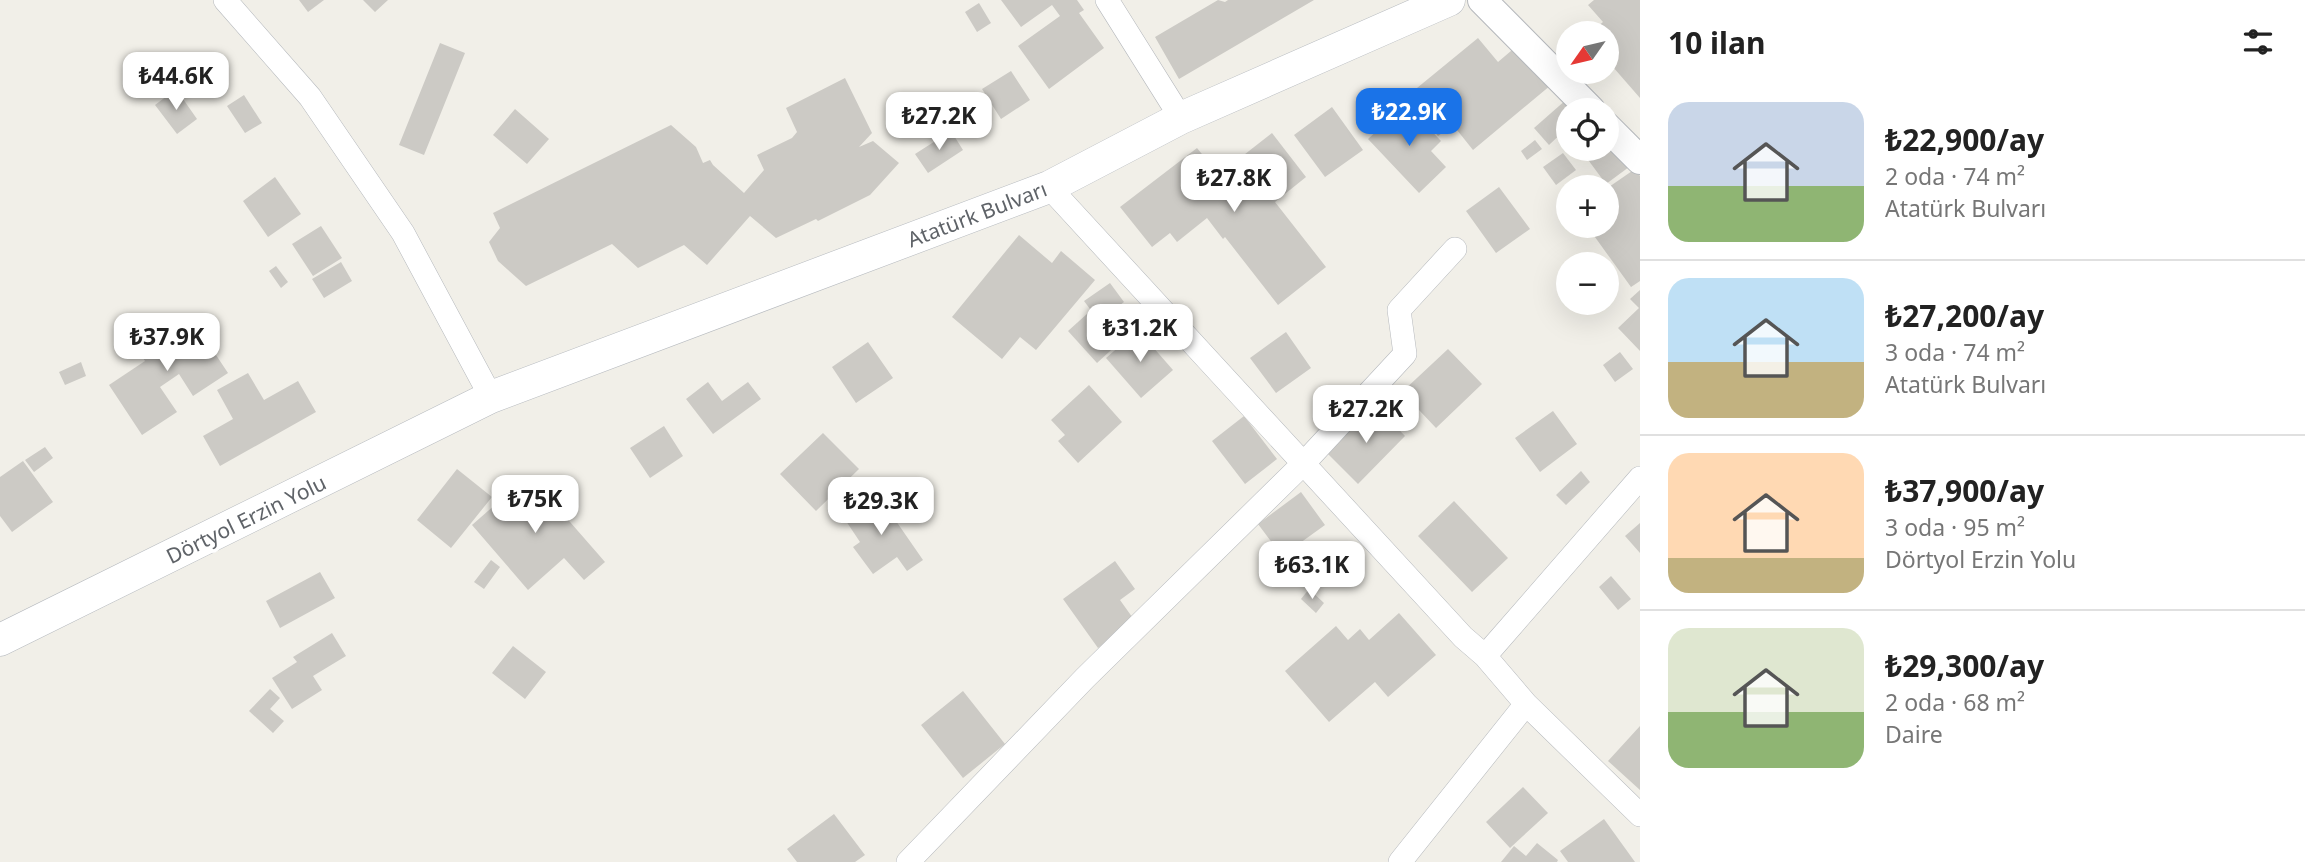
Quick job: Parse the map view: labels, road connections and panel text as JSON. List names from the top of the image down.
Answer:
{
  "streets": {
    "main road": ["Atatürk Bulvarı", "Dörtyol Erzin Yolu"]
  },
  "crossings": [
    ["Atatürk Bulvarı", "Dörtyol Erzin Yolu"]
  ],
  "north": "bottom left",
  "page": {
    "heading": "10 ilan",
    "map_buttons": ["+", "−"],
    "price": [
      "₺44.6K",
      "₺22.9K",
      "₺27.2K",
      "₺27.8K",
      "₺31.2K",
      "₺37.9K",
      "₺27.2K",
      "₺75K",
      "₺29.3K",
      "₺63.1K"
    ],
    "list": [
      {
        "name": "₺22,900/ay",
        "note": "2 oda · 74 m² · Atatürk Bulvarı"
      },
      {
        "name": "₺27,200/ay",
        "note": "3 oda · 74 m² · Atatürk Bulvarı"
      },
      {
        "name": "₺37,900/ay",
        "note": "3 oda · 95 m² · Dörtyol Erzin Yolu"
      },
      {
        "name": "₺29,300/ay",
        "note": "2 oda · 68 m² · Daire"
      }
    ]
  }
}
